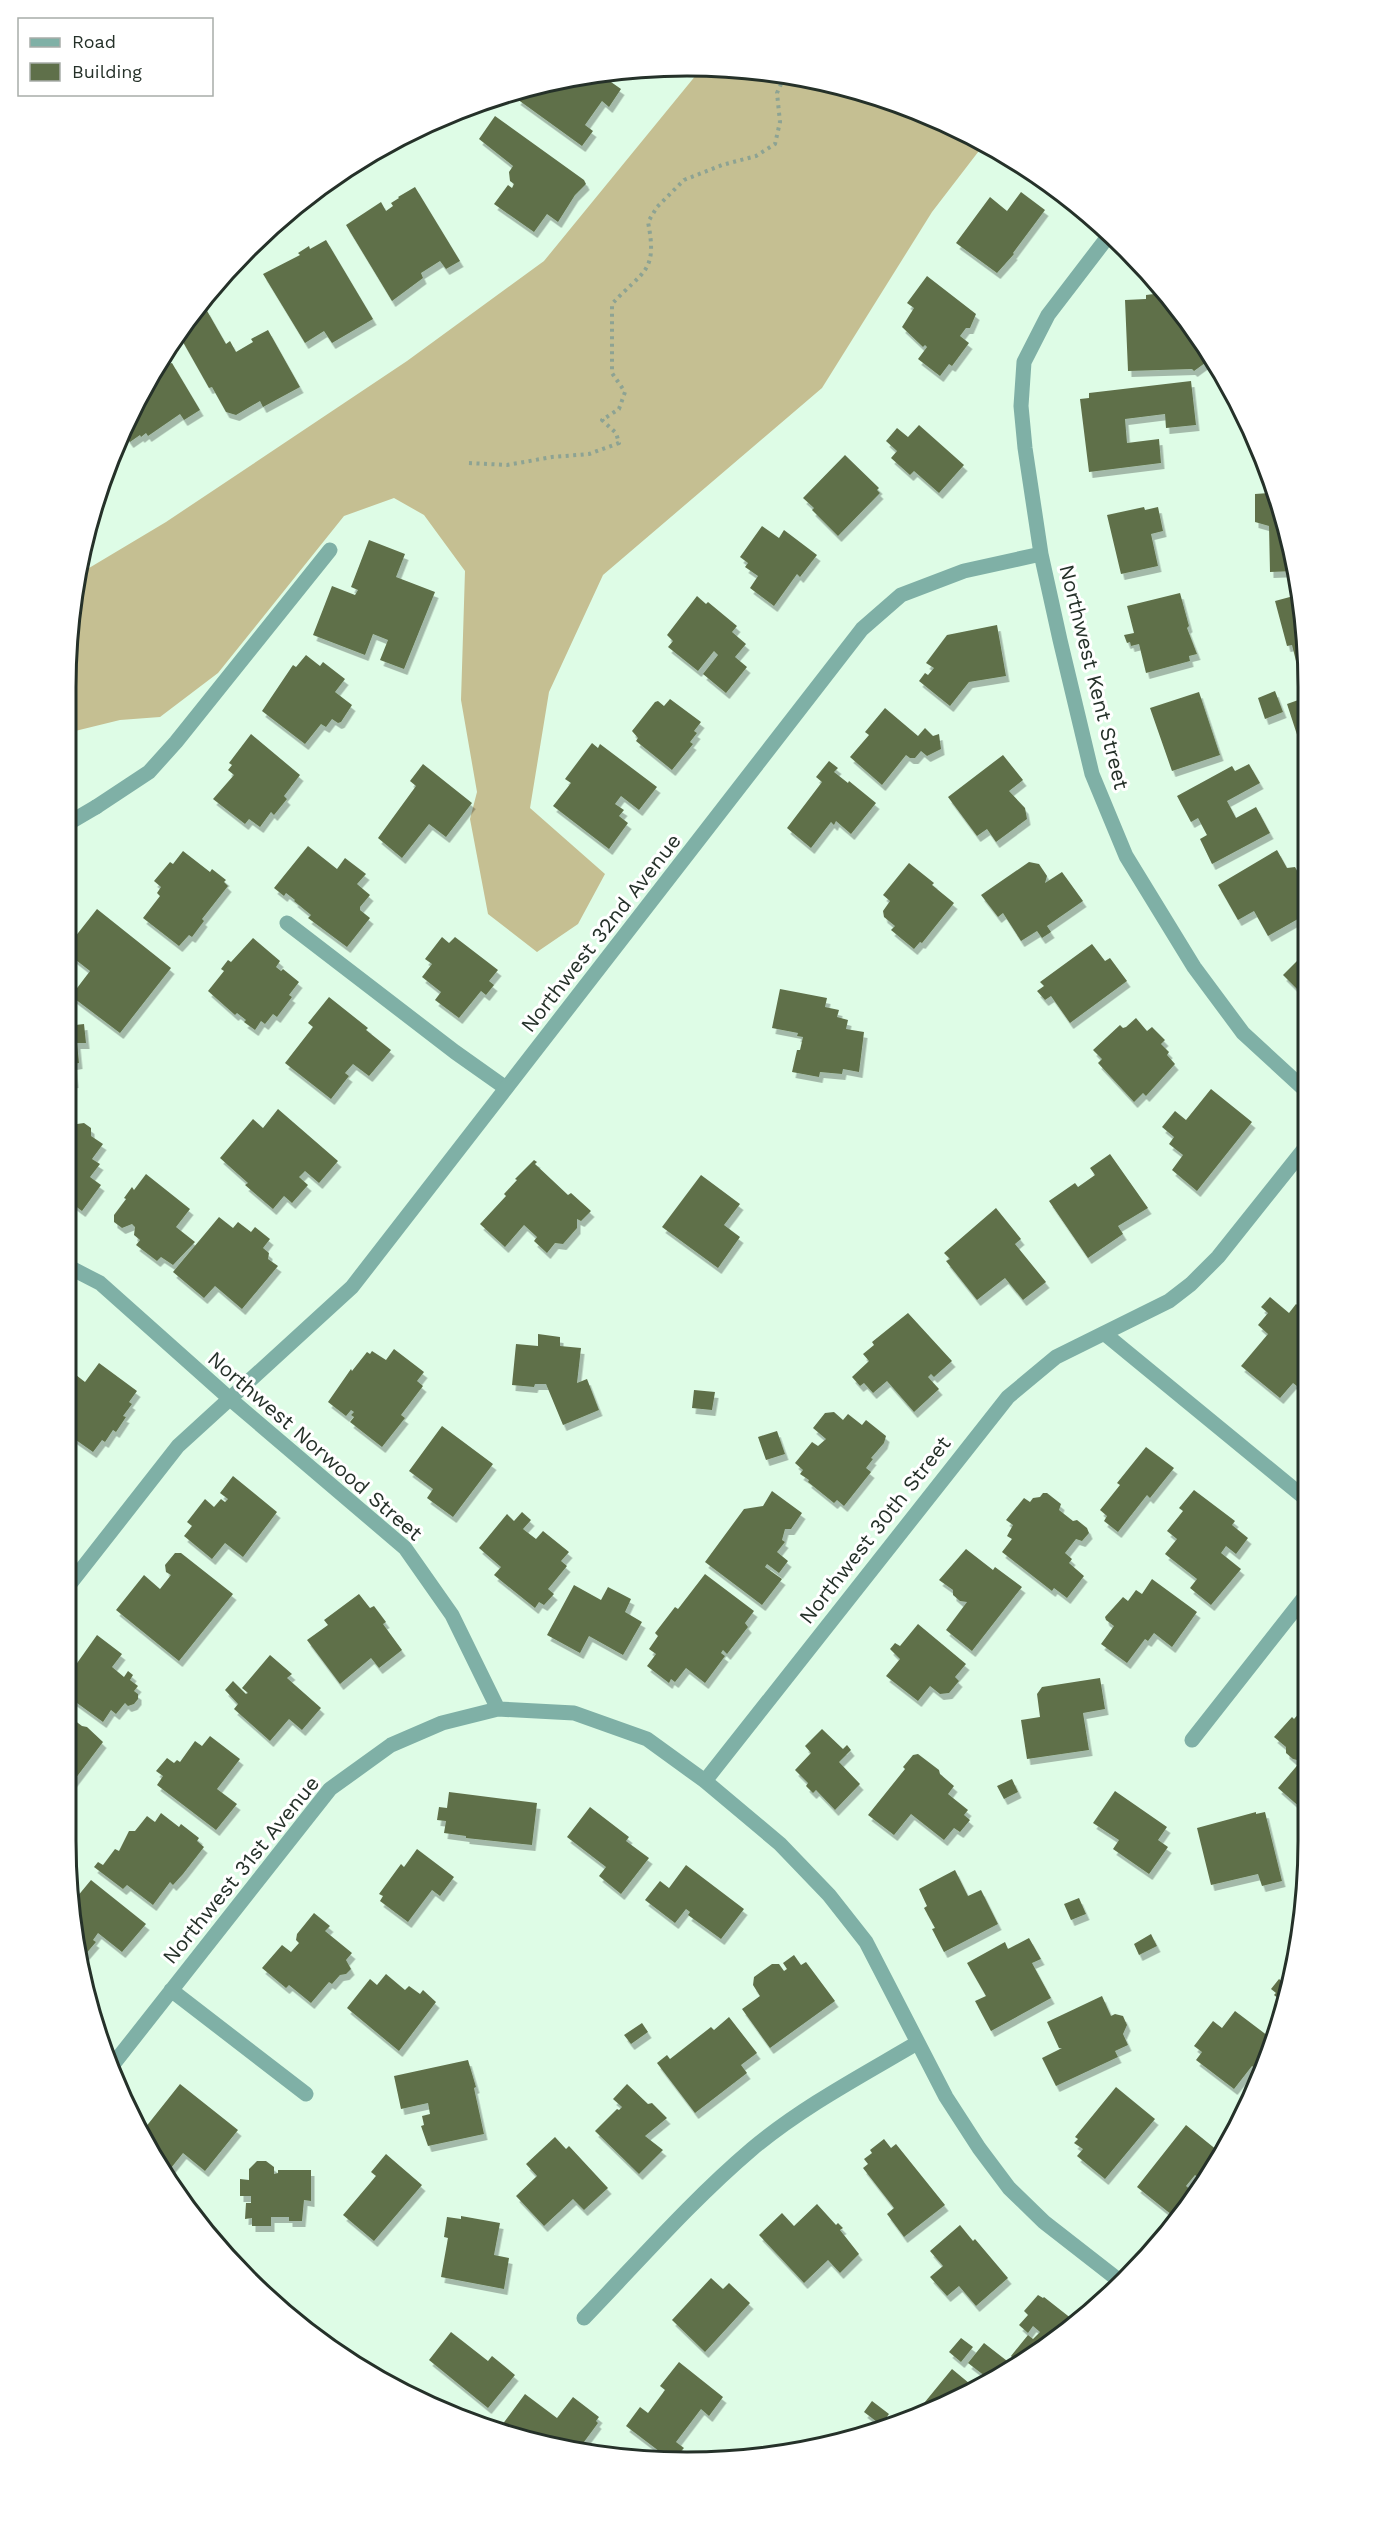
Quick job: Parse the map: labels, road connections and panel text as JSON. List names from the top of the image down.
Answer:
{
  "streets": {
    "street": [
      "Northwest Kent Street",
      "Northwest 32nd Avenue",
      "Northwest Norwood Street",
      "Northwest 30th Street",
      "Northwest 31st Avenue"
    ]
  },
  "crossings": [
    ["Northwest Kent Street", "Northwest 32nd Avenue"],
    ["Northwest 32nd Avenue", "Northwest Norwood Street"],
    ["Northwest Norwood Street", "Northwest 31st Avenue"]
  ],
  "legend": ["Road", "Building"]
}
